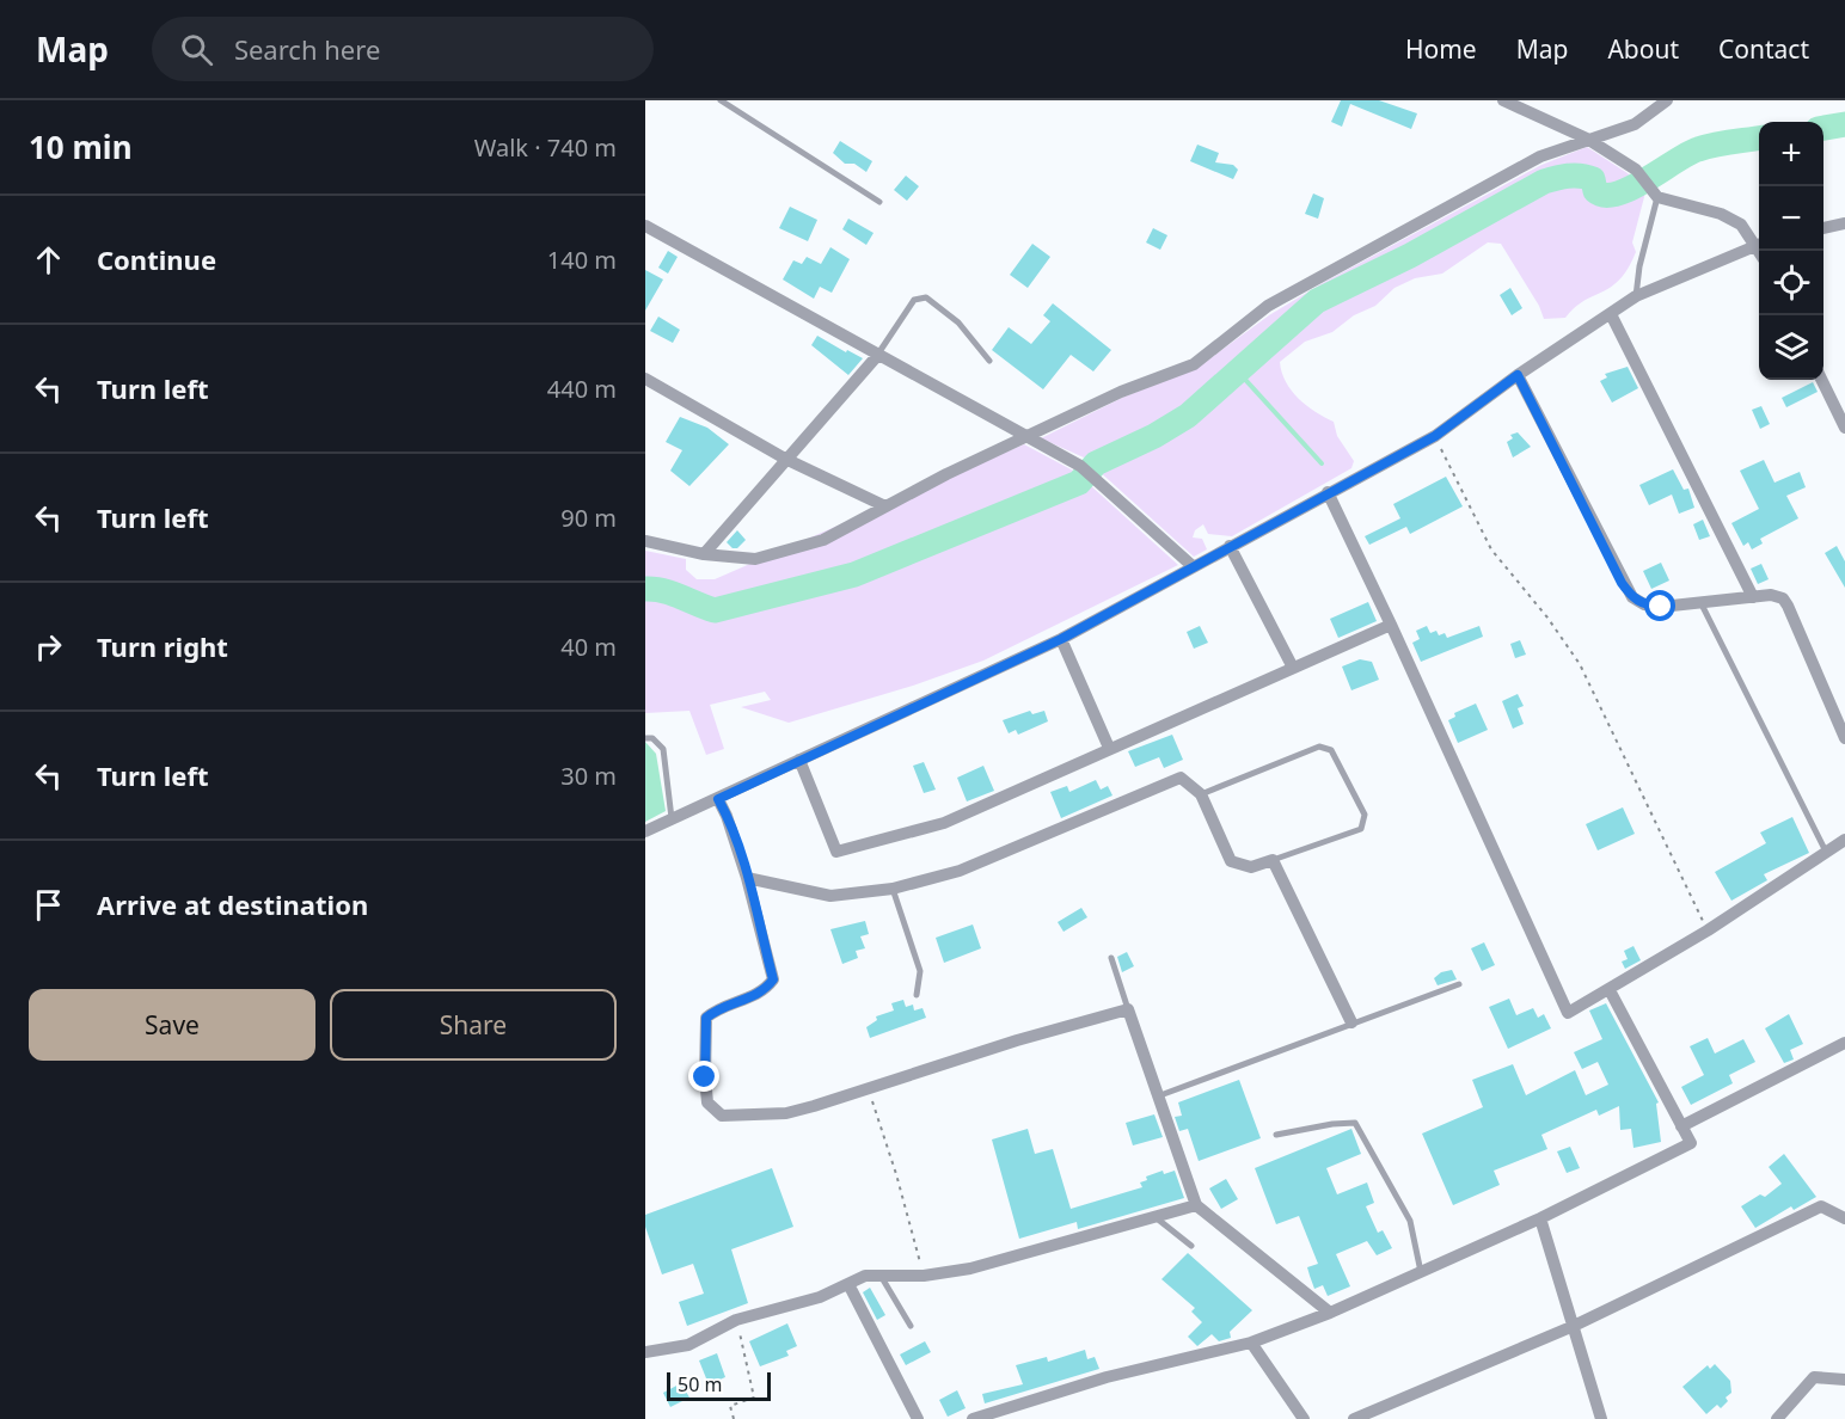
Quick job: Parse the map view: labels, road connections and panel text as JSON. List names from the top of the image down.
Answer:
{
  "scale_bar": "50 m",
  "page": {
    "header": "Map",
    "search": "Search here",
    "nav": [
      "Home",
      "Map",
      "About",
      "Contact"
    ],
    "heading": ["10 min", "Walk · 740 m"],
    "map_buttons": ["+", "−"],
    "list": [
      ["Continue", "140 m"],
      ["Turn left", "440 m"],
      ["Turn left", "90 m"],
      ["Turn right", "40 m"],
      ["Turn left", "30 m"],
      "Arrive at destination"
    ],
    "buttons": ["Save", "Share"],
    "scale": "50 m"
  }
}
